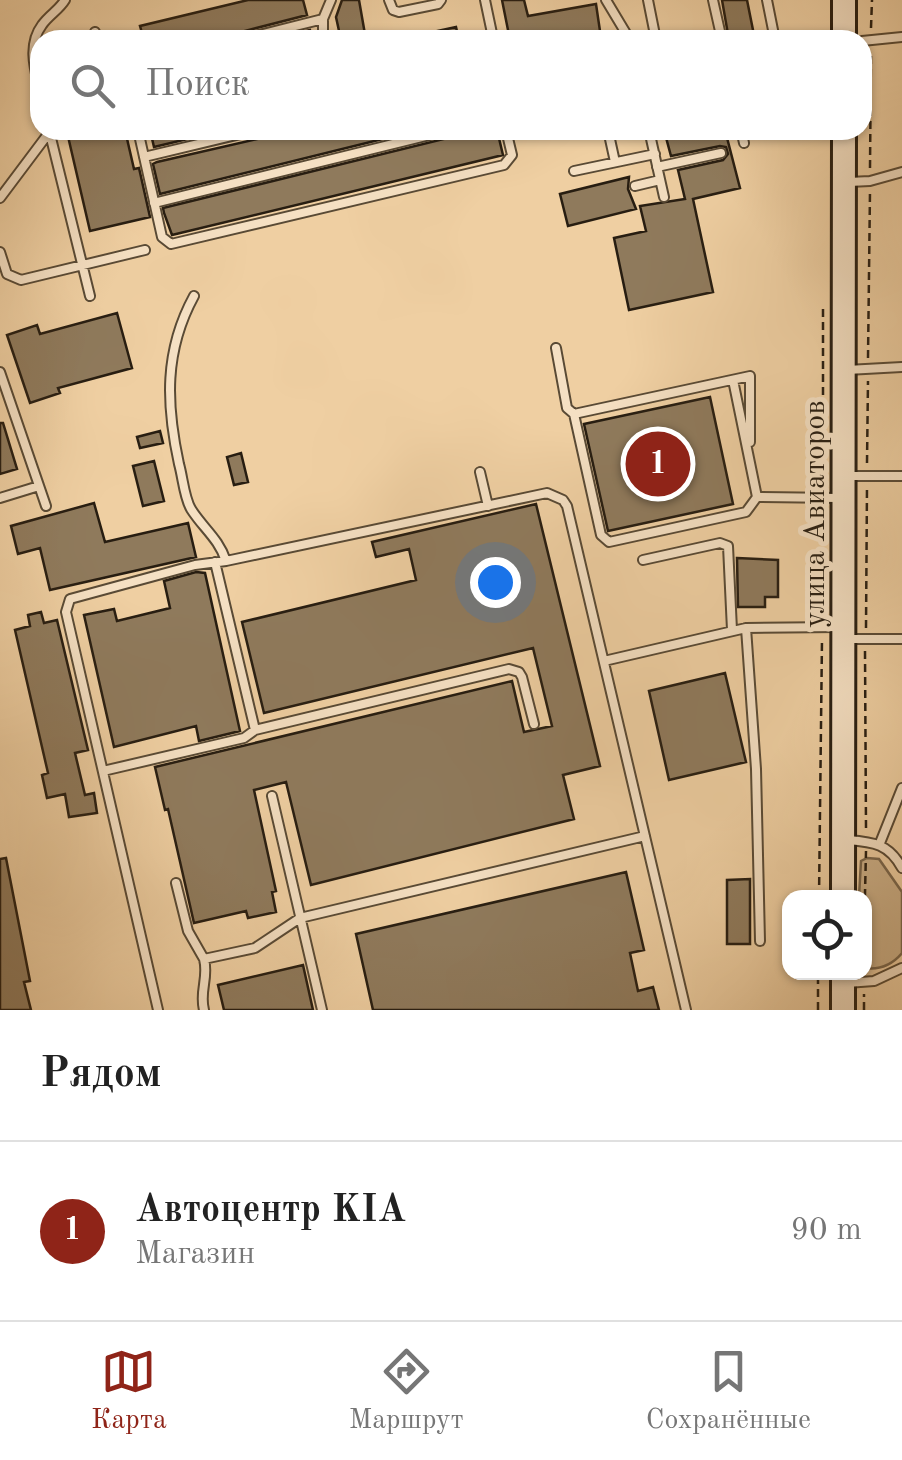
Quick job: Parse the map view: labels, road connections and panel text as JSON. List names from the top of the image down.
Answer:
{
  "streets": {
    "main road": ["улица Авиаторов"]
  },
  "page": {
    "search": "Поиск",
    "pins": "1",
    "heading": "Рядом",
    "list": [
      {
        "mark": "1",
        "name": "Автоцентр KIA",
        "note": "Магазин",
        "value": "90 m"
      }
    ],
    "nav": ["Карта", "Маршрут", "Сохранённые"]
  }
}
